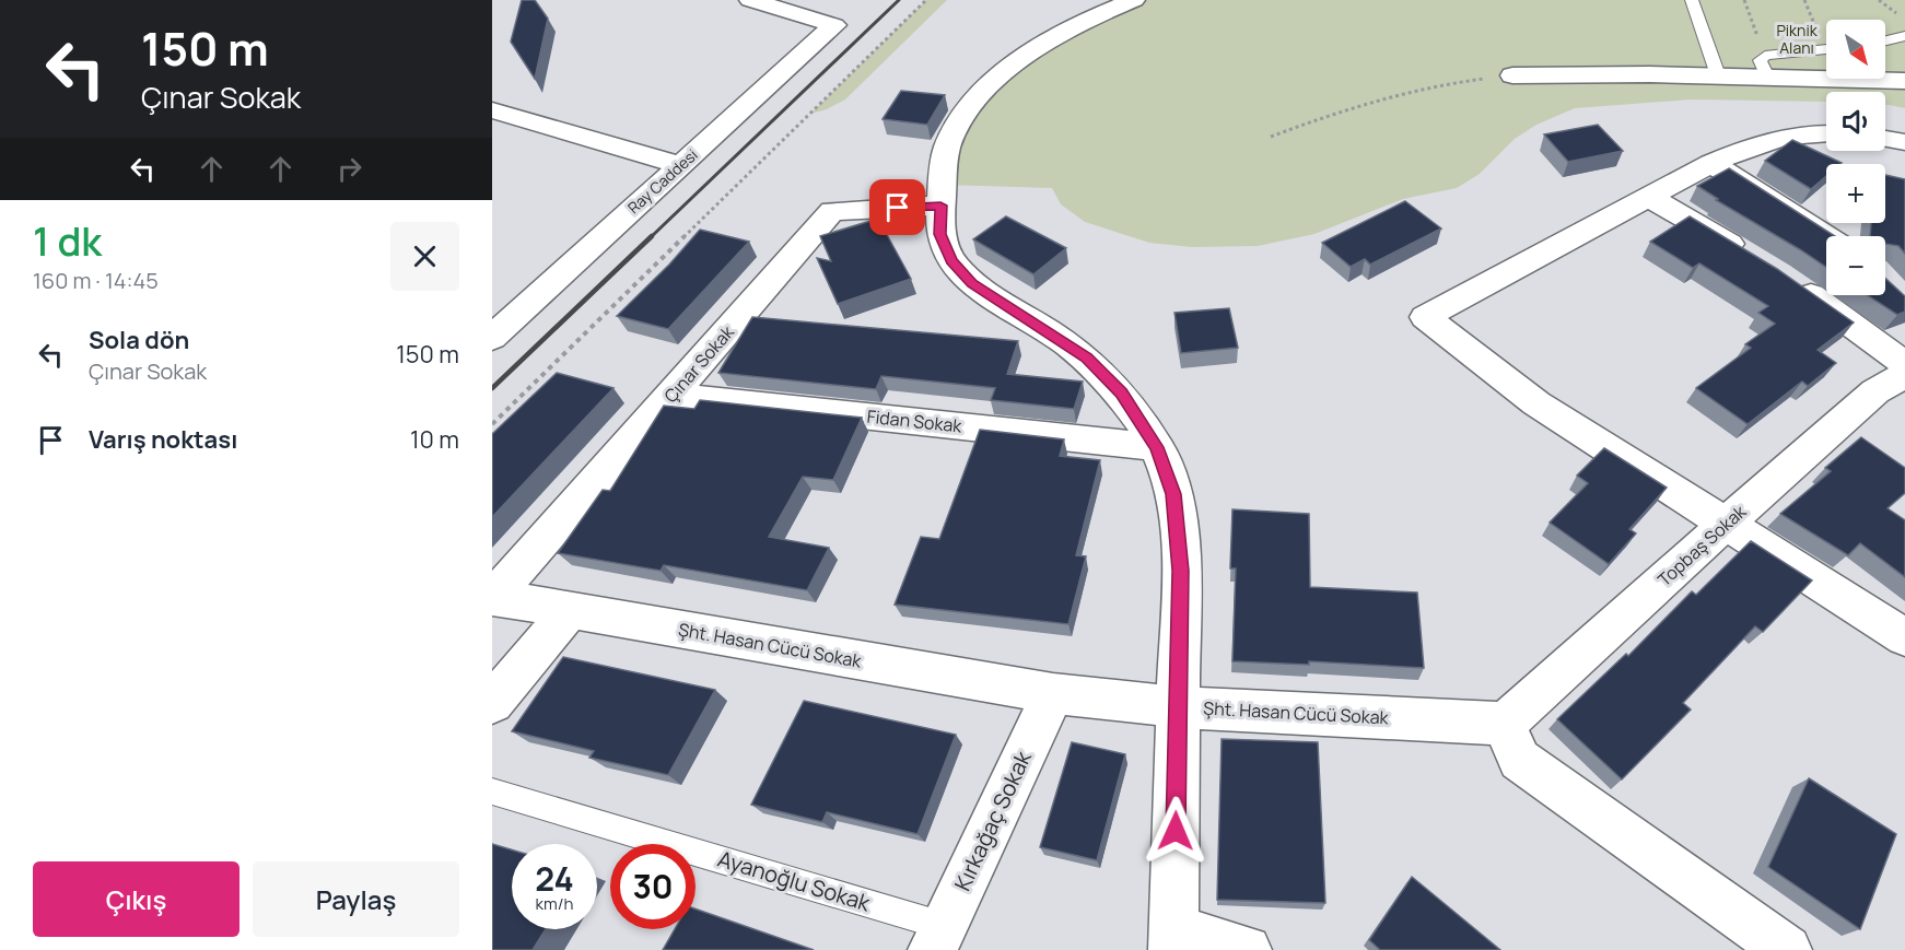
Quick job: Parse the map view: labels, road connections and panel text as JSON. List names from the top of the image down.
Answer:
{
  "streets": {
    "street": [
      "Ray Caddesi",
      "Çınar Sokak",
      "Fidan Sokak",
      "Topbaş Sokak",
      "Şht. Hasan Cücü Sokak",
      "Kırkağaç Sokak"
    ],
    "lane": ["Ayanoğlu Sokak"]
  },
  "crossings": [
    ["Çınar Sokak", "Fidan Sokak"],
    ["Çınar Sokak", "Şht. Hasan Cücü Sokak"],
    ["Topbaş Sokak", "Şht. Hasan Cücü Sokak"],
    ["Şht. Hasan Cücü Sokak", "Kırkağaç Sokak"],
    ["Kırkağaç Sokak", "Ayanoğlu Sokak"]
  ],
  "parks": ["Piknik Alanı"],
  "north": "bottom right",
  "page": {
    "turn": ["150 m", "Çınar Sokak"],
    "map_buttons": ["+", "−"],
    "heading": ["1 dk", "160 m · 14:45"],
    "list": [
      {
        "name": "Sola dön",
        "note": "Çınar Sokak",
        "value": "150 m"
      },
      {
        "name": "Varış noktası",
        "value": "10 m"
      }
    ],
    "speed": "24 km/h",
    "limit": "30",
    "buttons": ["Çıkış", "Paylaş"]
  }
}
